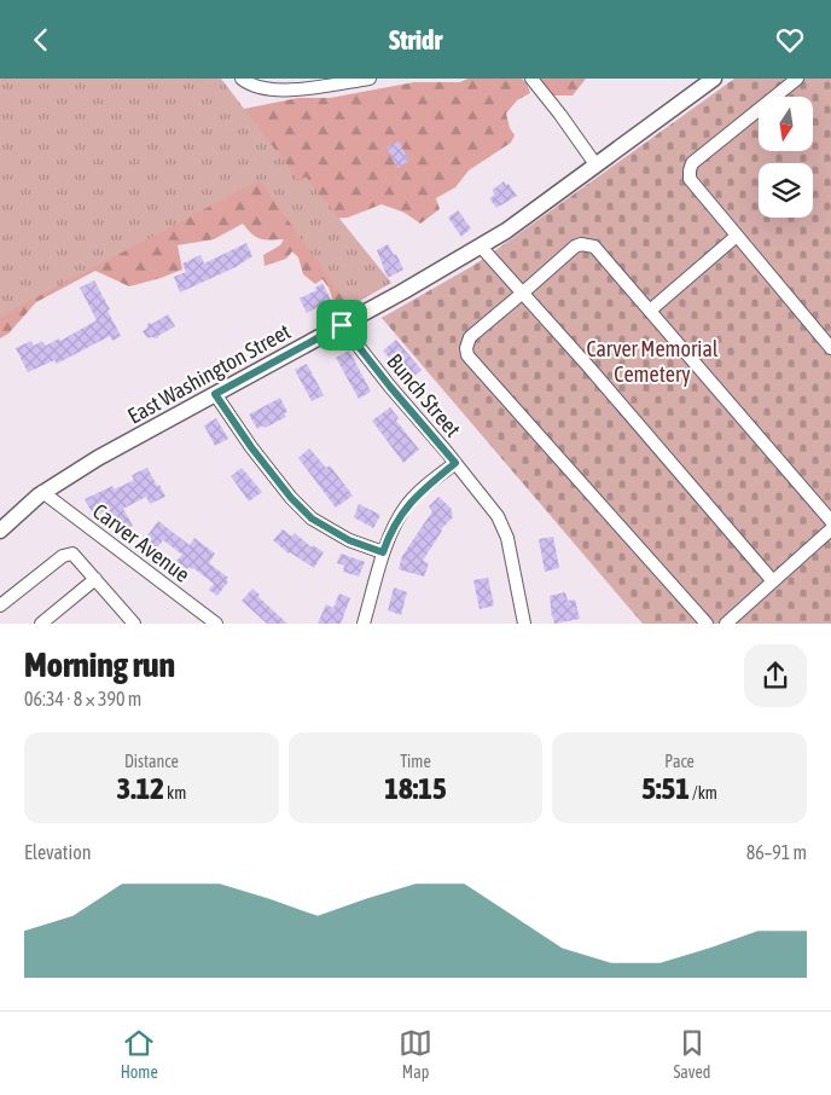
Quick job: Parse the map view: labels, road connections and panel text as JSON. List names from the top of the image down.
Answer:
{
  "streets": {
    "main road": ["East Washington Street"],
    "street": ["Bunch Street", "Carver Avenue"]
  },
  "crossings": [
    ["East Washington Street", "Bunch Street"],
    ["East Washington Street", "Carver Avenue"]
  ],
  "parks": ["Carver Memorial Cemetery"],
  "north": "bottom",
  "page": {
    "header": "Stridr",
    "heading": ["Morning run", "06:34 · 8 × 390 m"],
    "stats": [
      ["Distance", "3.12 km"],
      ["Time", "18:15"],
      ["Pace", "5:51 /km"]
    ],
    "chart": ["Elevation", "86–91 m"],
    "tabs": ["Home", "Map", "Saved"]
  }
}
